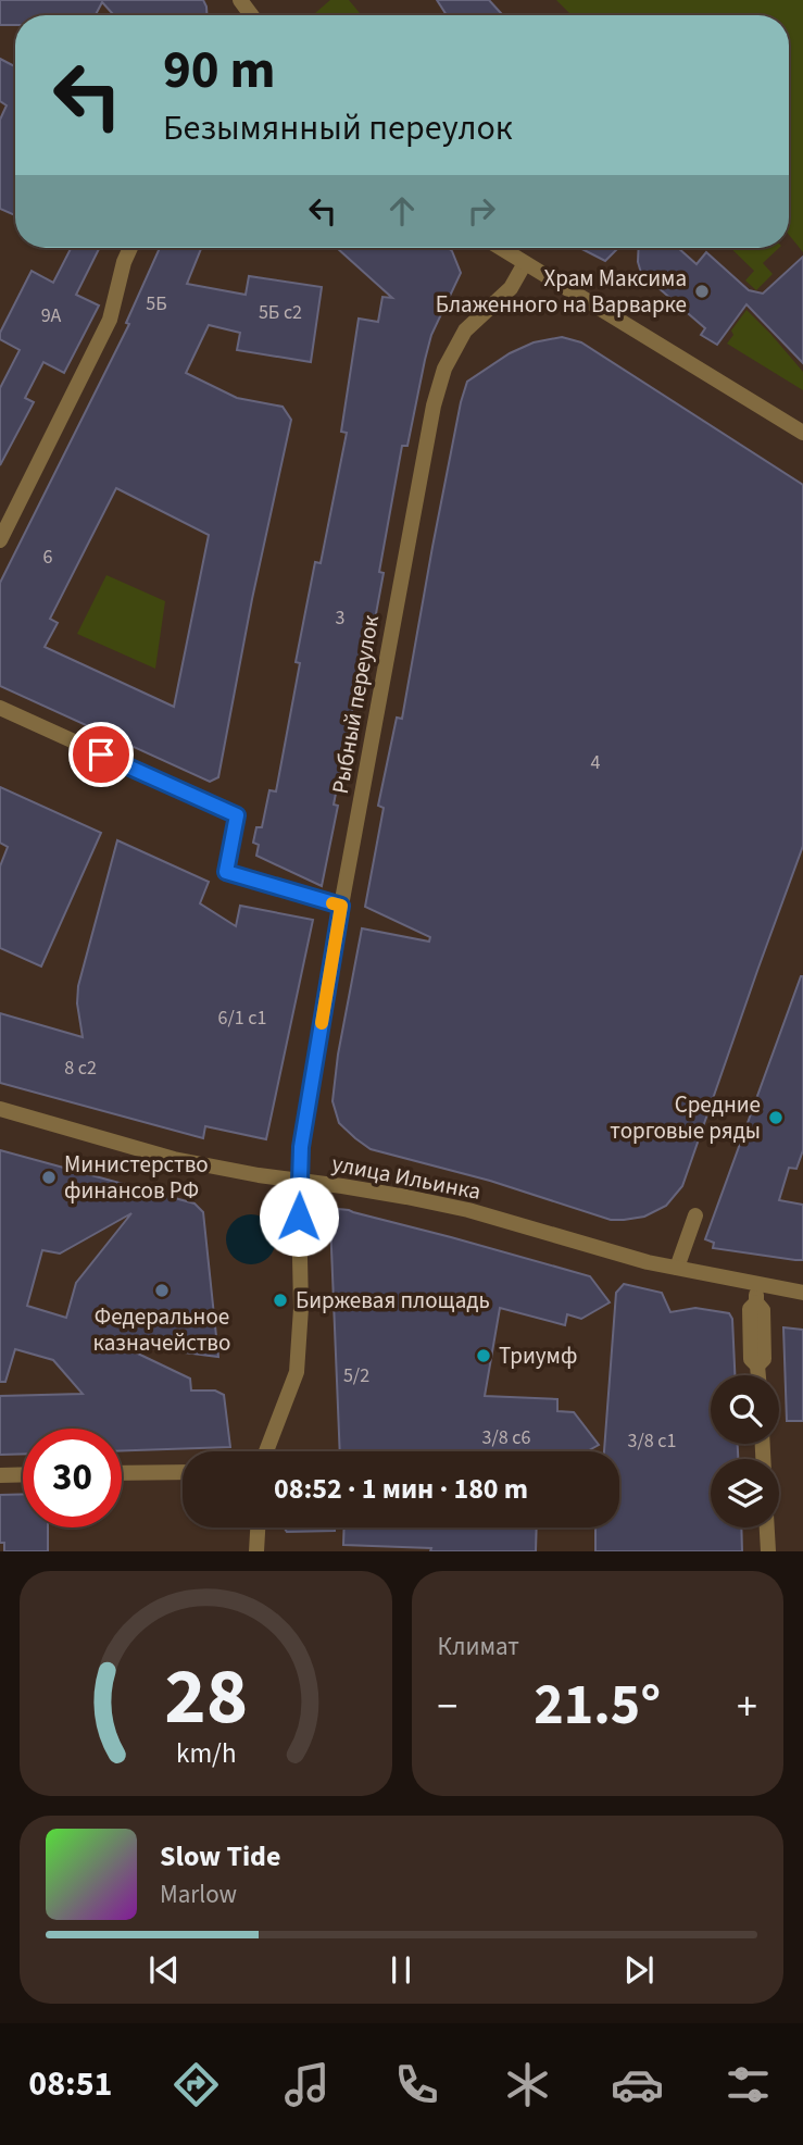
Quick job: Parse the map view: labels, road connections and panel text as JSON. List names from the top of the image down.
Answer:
{
  "streets": {
    "street": ["Рыбный переулок", "улица Ильинка"]
  },
  "crossings": [
    ["Рыбный переулок", "улица Ильинка"]
  ],
  "places": [
    "Храм Максима Блаженного на Варварке",
    "Средние торговые ряды",
    "Министерство финансов РФ",
    "Федеральное казначейство",
    "Биржевая площадь",
    "Триумф"
  ],
  "house_numbers": [
    "5Б",
    "5Б с2",
    "9А",
    "6",
    "3",
    "4",
    "6/1 с1",
    "8 с2",
    "5/2",
    "3/8 с6",
    "3/8 с1"
  ],
  "page": {
    "turn": ["90 m", "Безымянный переулок"],
    "limit": "30",
    "trip": "08:52 · 1 мин · 180 m",
    "tile": "Климат",
    "heat": ["−", "21.5°", "+"],
    "song": ["Slow Tide", "Marlow"],
    "tabs": "08:51",
    "gauge": ["28", "km/h"]
  }
}
